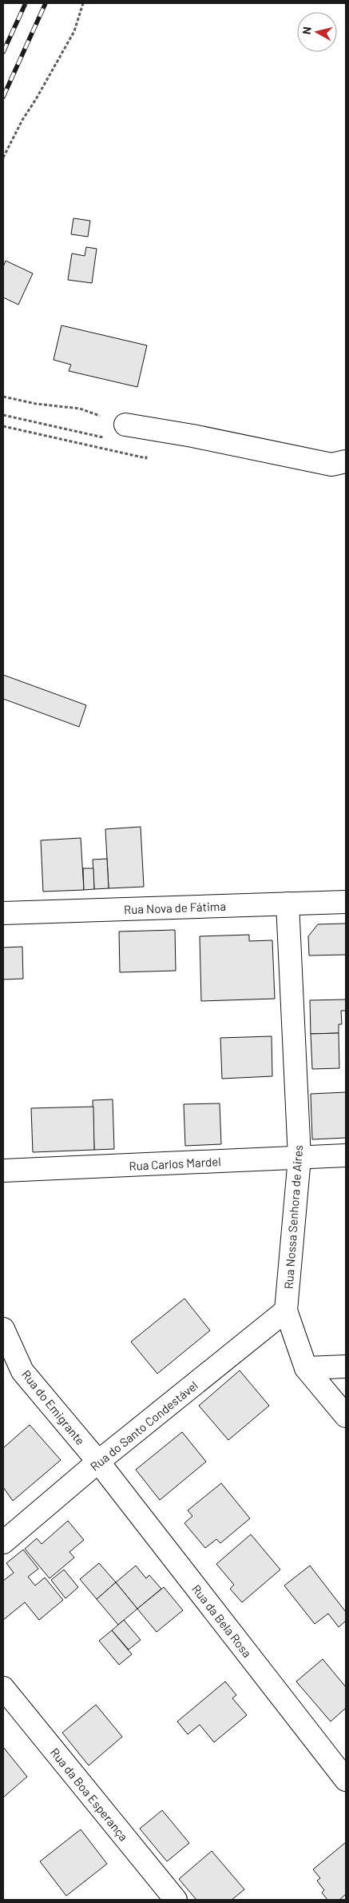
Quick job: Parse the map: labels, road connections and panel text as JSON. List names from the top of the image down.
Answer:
{
  "streets": {
    "street": [
      "Rua Nova de Fátima",
      "Rua Carlos Mardel",
      "Rua Nossa Senhora de Aires",
      "Rua do Emigrante",
      "Rua do Santo Condestável",
      "Rua da Bela Rosa",
      "Rua da Boa Esperança"
    ]
  },
  "crossings": [
    ["Rua Nova de Fátima", "Rua Nossa Senhora de Aires"],
    ["Rua Carlos Mardel", "Rua Nossa Senhora de Aires"],
    ["Rua Nossa Senhora de Aires", "Rua do Santo Condestável"],
    ["Rua do Emigrante", "Rua do Santo Condestável"],
    ["Rua do Emigrante", "Rua da Bela Rosa"],
    ["Rua do Santo Condestável", "Rua da Bela Rosa"]
  ],
  "north": "left"
}
